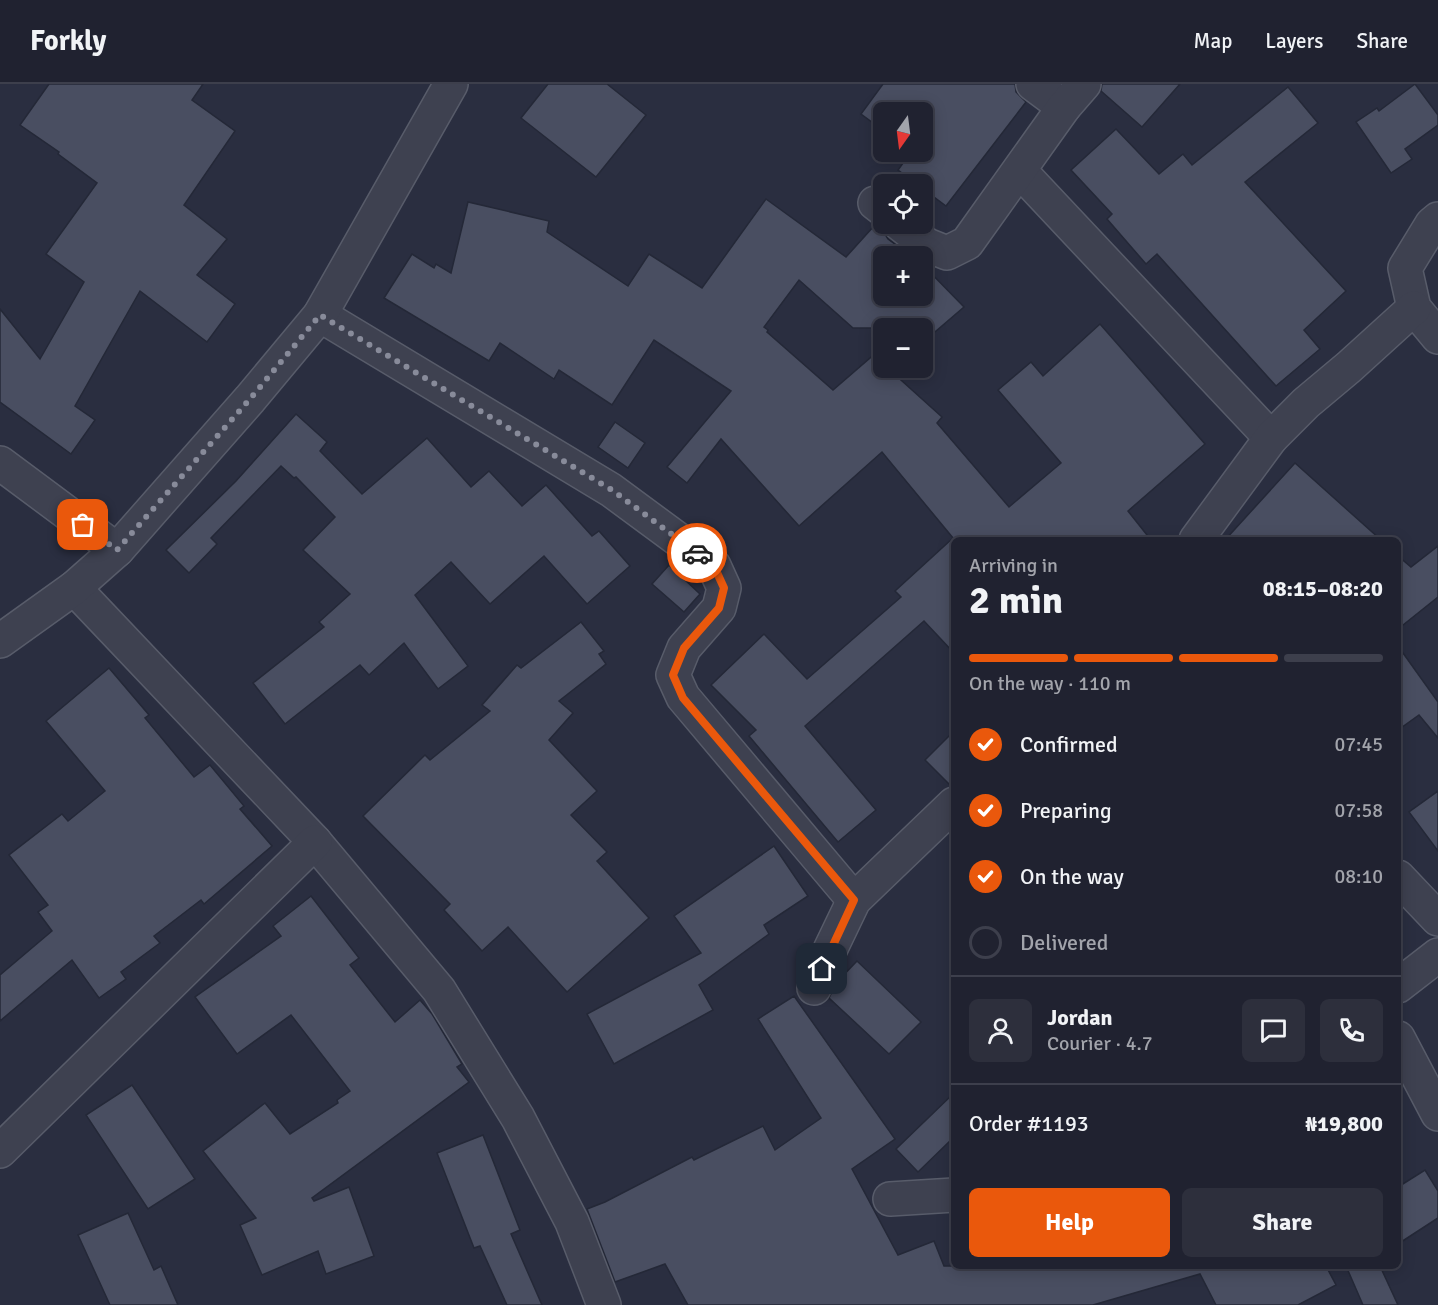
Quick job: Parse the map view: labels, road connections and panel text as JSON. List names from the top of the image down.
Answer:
{
  "north": "bottom",
  "page": {
    "header": "Forkly",
    "nav": ["Map", "Layers", "Share"],
    "map_buttons": ["+", "−"],
    "heading": ["2 min", "Arriving in", "08:15–08:20"],
    "panel": [
      "Jordan",
      "Courier · 4.7",
      "Order #1193",
      "₦19,800"
    ],
    "bar": "On the way · 110 m",
    "list": [
      ["Confirmed", "07:45"],
      ["Preparing", "07:58"],
      ["On the way", "08:10"],
      "Delivered"
    ],
    "buttons": ["Help", "Share"]
  }
}
